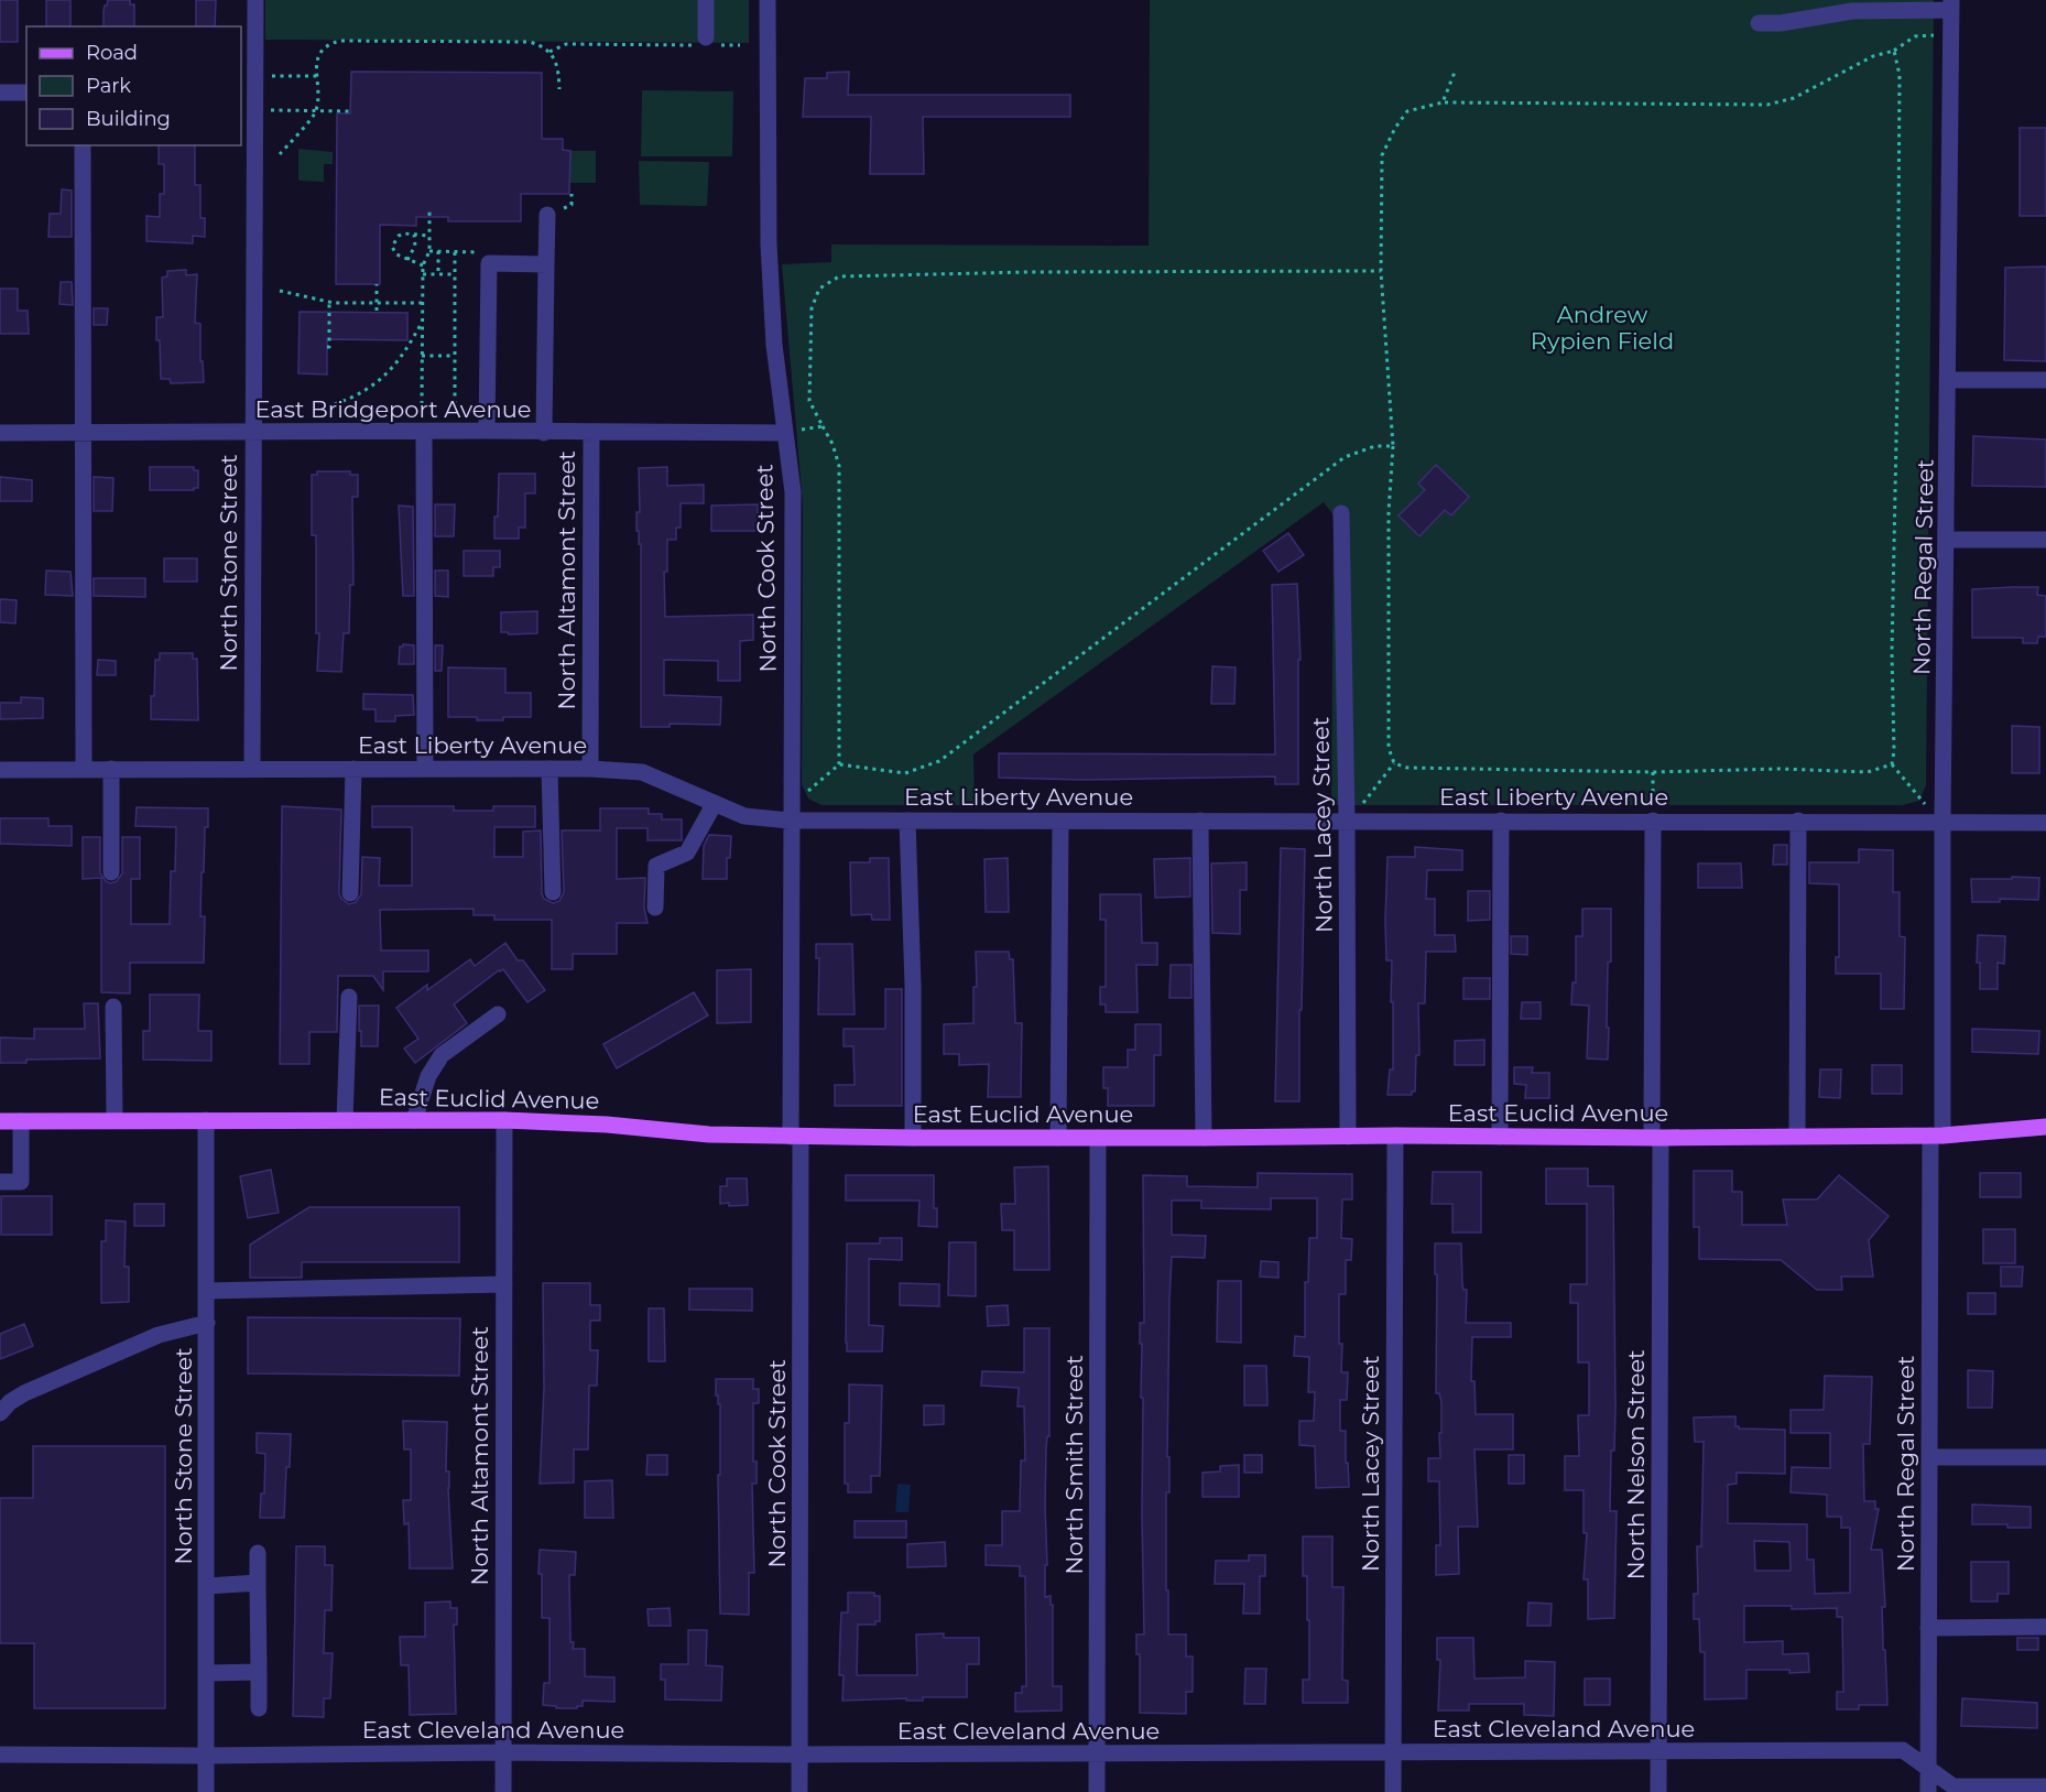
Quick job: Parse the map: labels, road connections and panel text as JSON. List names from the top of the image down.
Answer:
{
  "streets": {
    "main road": ["East Euclid Avenue"],
    "street": [
      "East Bridgeport Avenue",
      "North Stone Street",
      "North Regal Street",
      "North Cook Street",
      "North Altamont Street",
      "East Liberty Avenue",
      "North Lacey Street",
      "North Smith Street",
      "North Nelson Street",
      "East Cleveland Avenue"
    ]
  },
  "crossings": [
    ["East Bridgeport Avenue", "North Stone Street"],
    ["East Bridgeport Avenue", "North Cook Street"],
    ["East Bridgeport Avenue", "North Altamont Street"],
    ["North Stone Street", "East Liberty Avenue"],
    ["North Stone Street", "East Euclid Avenue"],
    ["North Stone Street", "East Cleveland Avenue"],
    ["North Regal Street", "East Liberty Avenue"],
    ["North Regal Street", "East Euclid Avenue"],
    ["North Regal Street", "East Cleveland Avenue"],
    ["North Cook Street", "East Liberty Avenue"],
    ["North Cook Street", "East Euclid Avenue"],
    ["North Cook Street", "East Cleveland Avenue"],
    ["North Altamont Street", "East Liberty Avenue"],
    ["North Altamont Street", "East Euclid Avenue"],
    ["North Altamont Street", "East Cleveland Avenue"],
    ["East Liberty Avenue", "North Lacey Street"],
    ["East Liberty Avenue", "North Nelson Street"],
    ["North Lacey Street", "East Euclid Avenue"],
    ["North Lacey Street", "East Cleveland Avenue"],
    ["East Euclid Avenue", "North Smith Street"],
    ["East Euclid Avenue", "North Nelson Street"],
    ["North Smith Street", "East Cleveland Avenue"],
    ["North Nelson Street", "East Cleveland Avenue"]
  ],
  "parks": ["Andrew Rypien Field"],
  "legend": ["Road", "Park", "Building"]
}
